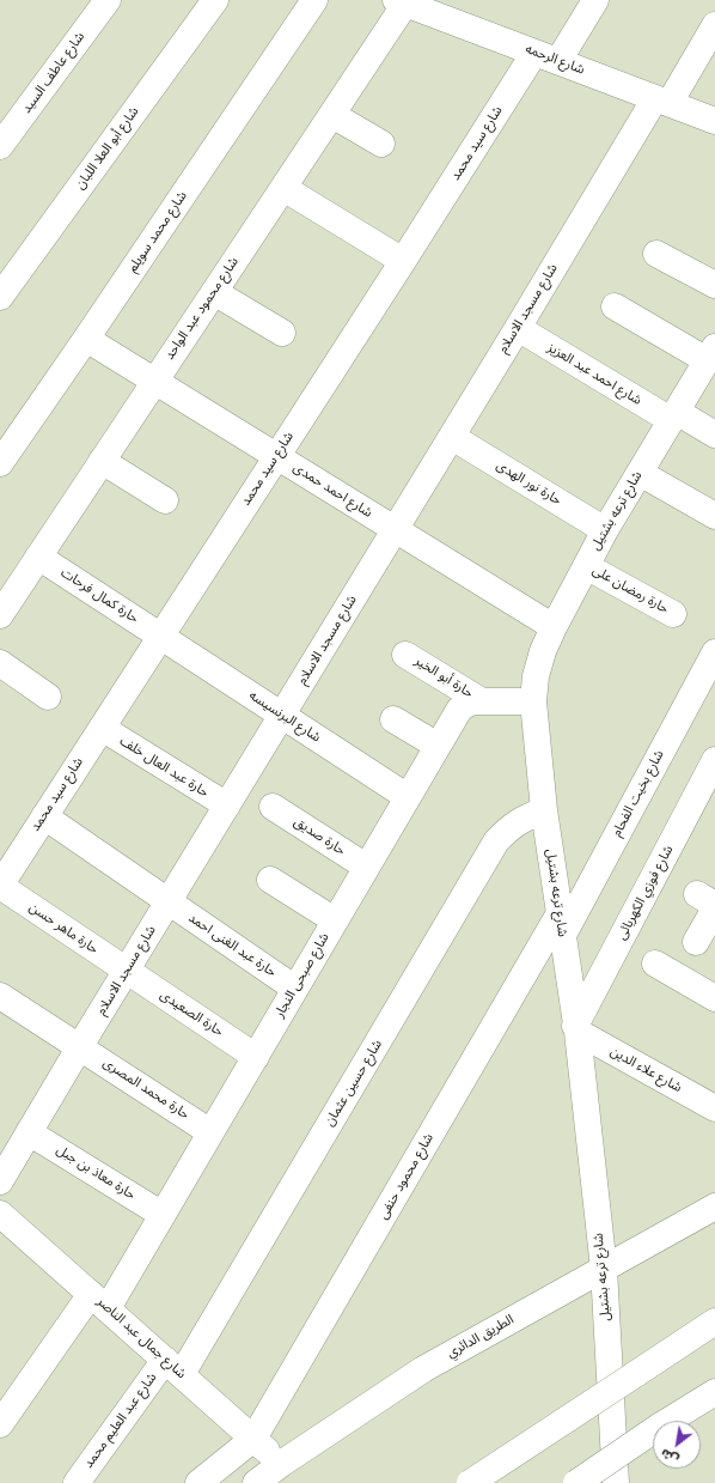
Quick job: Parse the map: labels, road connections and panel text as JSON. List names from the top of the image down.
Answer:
{
  "streets": {
    "main road": [
      "شارع الرحمه",
      "شارع عاطف السيد",
      "شارع سيد محمد",
      "شارع أبو العلا اللبان",
      "شارع محمد سويلم",
      "شارع محمود عبد الواحد",
      "شارع مسجد الاسلام",
      "شارع احمد عبد العزيز",
      "حارة نور الهدى",
      "شارع احمد حمدى",
      "شارع ترعه بشتيل",
      "حارة رمضان على",
      "حارة كمال فرحات",
      "حارة أبو الخير",
      "شارع البرنسيسه",
      "حارة عبد العال خلف",
      "شارع بخيت الفحام",
      "حارة صديق",
      "شارع فوزي الكهربائى",
      "حارة ماهر حسن",
      "حارة عبد الغنى احمد",
      "شارع صبحى النجار",
      "حارة الصعيدى",
      "شارع علاء الدين",
      "شارع حسين عثمان",
      "حارة محمد المصرى",
      "حارة معاذ بن جبل",
      "شارع محمود حنفى",
      "الطريق الدائري",
      "شارع جمال عبد الناصر",
      "شارع عبد العليم محمد"
    ]
  },
  "crossings": [
    ["شارع الرحمه", "شارع سيد محمد"],
    ["شارع الرحمه", "شارع محمود عبد الواحد"],
    ["شارع الرحمه", "شارع مسجد الاسلام"],
    ["شارع سيد محمد", "شارع احمد حمدى"],
    ["شارع سيد محمد", "حارة كمال فرحات"],
    ["شارع سيد محمد", "شارع البرنسيسه"],
    ["شارع سيد محمد", "حارة عبد العال خلف"],
    ["شارع سيد محمد", "حارة ماهر حسن"],
    ["شارع سيد محمد", "حارة عبد الغنى احمد"],
    ["شارع محمد سويلم", "شارع احمد حمدى"],
    ["شارع محمود عبد الواحد", "شارع احمد حمدى"],
    ["شارع محمود عبد الواحد", "حارة كمال فرحات"],
    ["شارع مسجد الاسلام", "شارع احمد عبد العزيز"],
    ["شارع مسجد الاسلام", "حارة نور الهدى"],
    ["شارع مسجد الاسلام", "شارع احمد حمدى"],
    ["شارع مسجد الاسلام", "شارع البرنسيسه"],
    ["شارع مسجد الاسلام", "حارة عبد العال خلف"],
    ["شارع مسجد الاسلام", "حارة ماهر حسن"],
    ["شارع مسجد الاسلام", "حارة عبد الغنى احمد"],
    ["شارع مسجد الاسلام", "حارة الصعيدى"],
    ["شارع مسجد الاسلام", "حارة محمد المصرى"],
    ["شارع مسجد الاسلام", "حارة معاذ بن جبل"],
    ["شارع احمد عبد العزيز", "شارع ترعه بشتيل"],
    ["حارة نور الهدى", "شارع ترعه بشتيل"],
    ["شارع احمد حمدى", "شارع ترعه بشتيل"],
    ["شارع ترعه بشتيل", "حارة رمضان على"],
    ["شارع ترعه بشتيل", "شارع بخيت الفحام"],
    ["شارع ترعه بشتيل", "شارع فوزي الكهربائى"],
    ["شارع ترعه بشتيل", "شارع صبحى النجار"],
    ["شارع ترعه بشتيل", "شارع علاء الدين"],
    ["شارع ترعه بشتيل", "شارع حسين عثمان"],
    ["شارع ترعه بشتيل", "شارع محمود حنفى"],
    ["شارع ترعه بشتيل", "الطريق الدائري"],
    ["حارة كمال فرحات", "شارع البرنسيسه"],
    ["حارة أبو الخير", "شارع صبحى النجار"],
    ["شارع البرنسيسه", "شارع صبحى النجار"],
    ["شارع بخيت الفحام", "شارع محمود حنفى"],
    ["حارة صديق", "شارع صبحى النجار"],
    ["شارع فوزي الكهربائى", "شارع علاء الدين"],
    ["حارة ماهر حسن", "حارة الصعيدى"],
    ["حارة عبد الغنى احمد", "شارع صبحى النجار"],
    ["شارع صبحى النجار", "حارة الصعيدى"],
    ["شارع صبحى النجار", "حارة محمد المصرى"],
    ["شارع صبحى النجار", "حارة معاذ بن جبل"],
    ["شارع صبحى النجار", "شارع جمال عبد الناصر"],
    ["شارع حسين عثمان", "شارع جمال عبد الناصر"],
    ["شارع حسين عثمان", "شارع عبد العليم محمد"],
    ["شارع محمود حنفى", "شارع جمال عبد الناصر"],
    ["الطريق الدائري", "شارع جمال عبد الناصر"],
    ["شارع جمال عبد الناصر", "شارع عبد العليم محمد"]
  ],
  "north": "bottom left"
}
